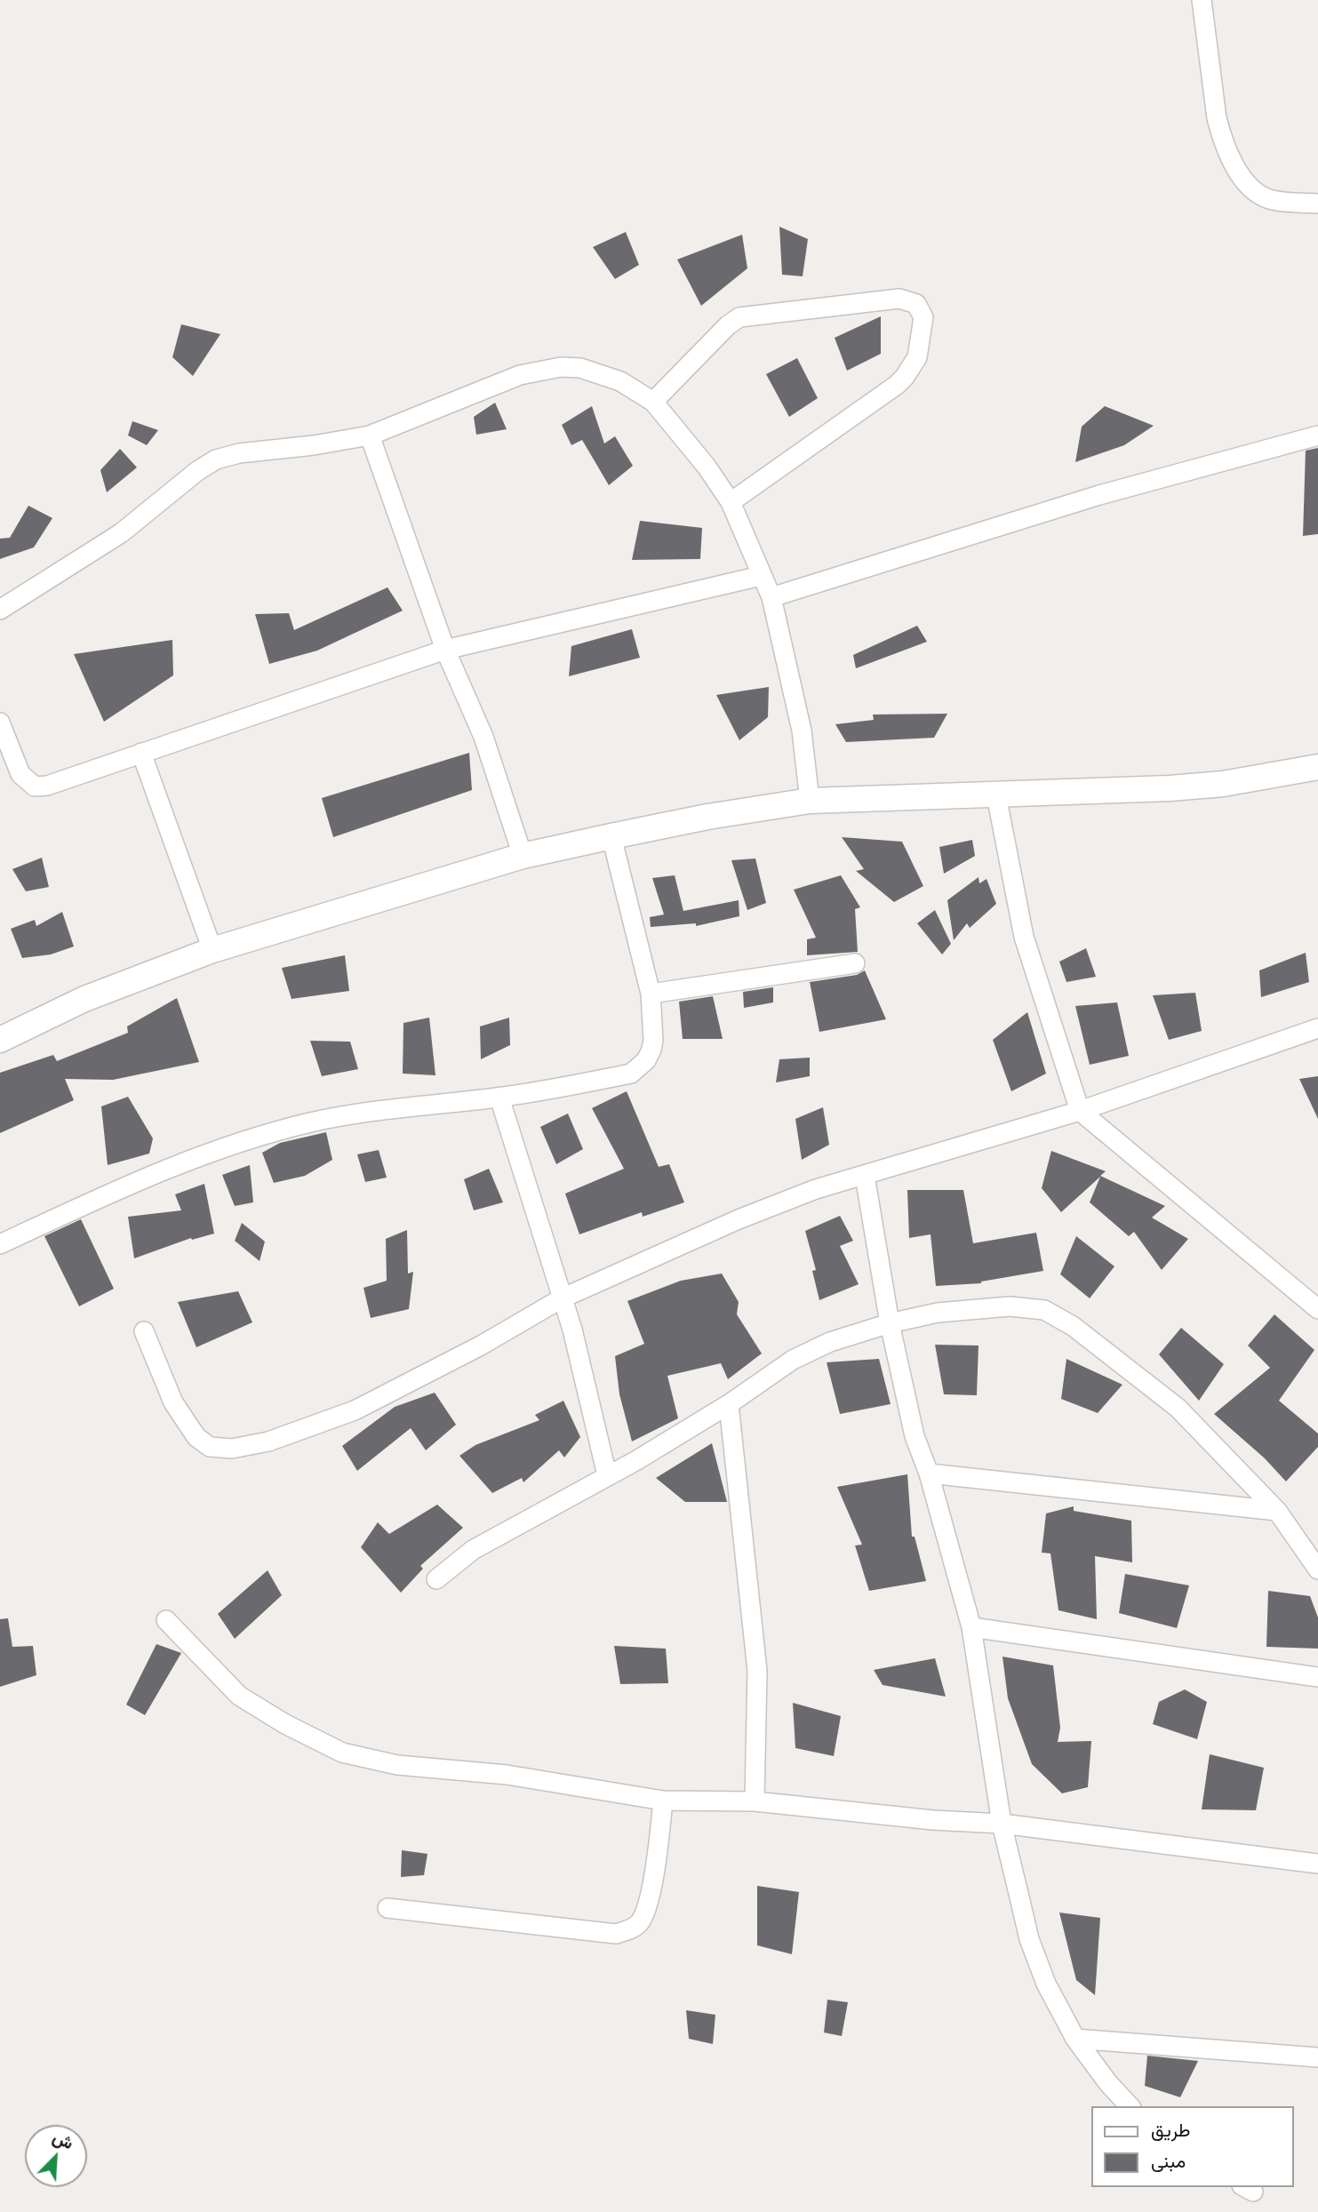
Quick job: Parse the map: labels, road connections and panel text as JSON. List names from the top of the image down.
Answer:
{
  "legend": ["طريق", "مبنى"],
  "north": "top right"
}
